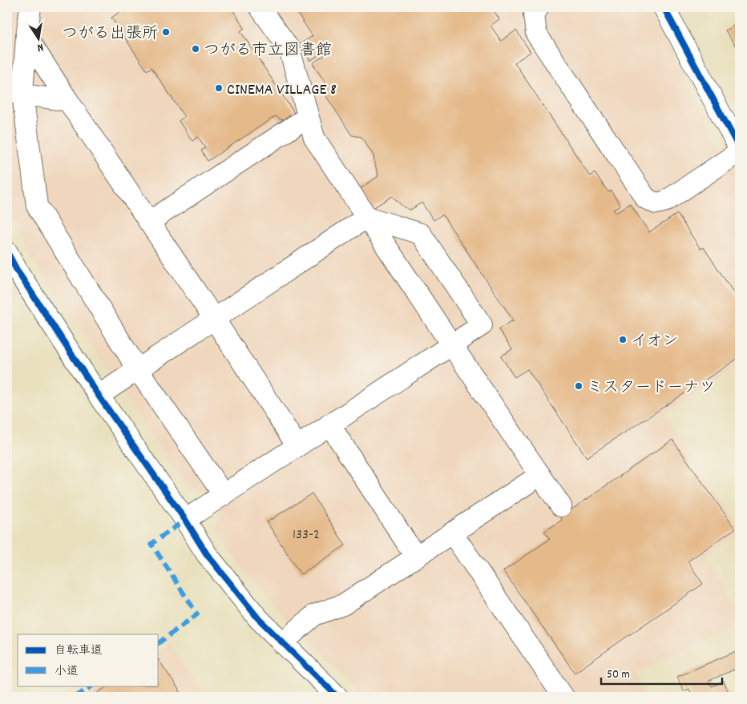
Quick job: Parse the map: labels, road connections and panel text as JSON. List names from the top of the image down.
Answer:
{
  "places": [
    "つがる出張所",
    "つがる市立図書館",
    "CINEMA VILLAGE 8",
    "イオン",
    "ミスタードーナツ"
  ],
  "house_numbers": ["133-2"],
  "legend": ["自転車道", "小道"],
  "scale_bar": "50 m",
  "north": "bottom"
}
